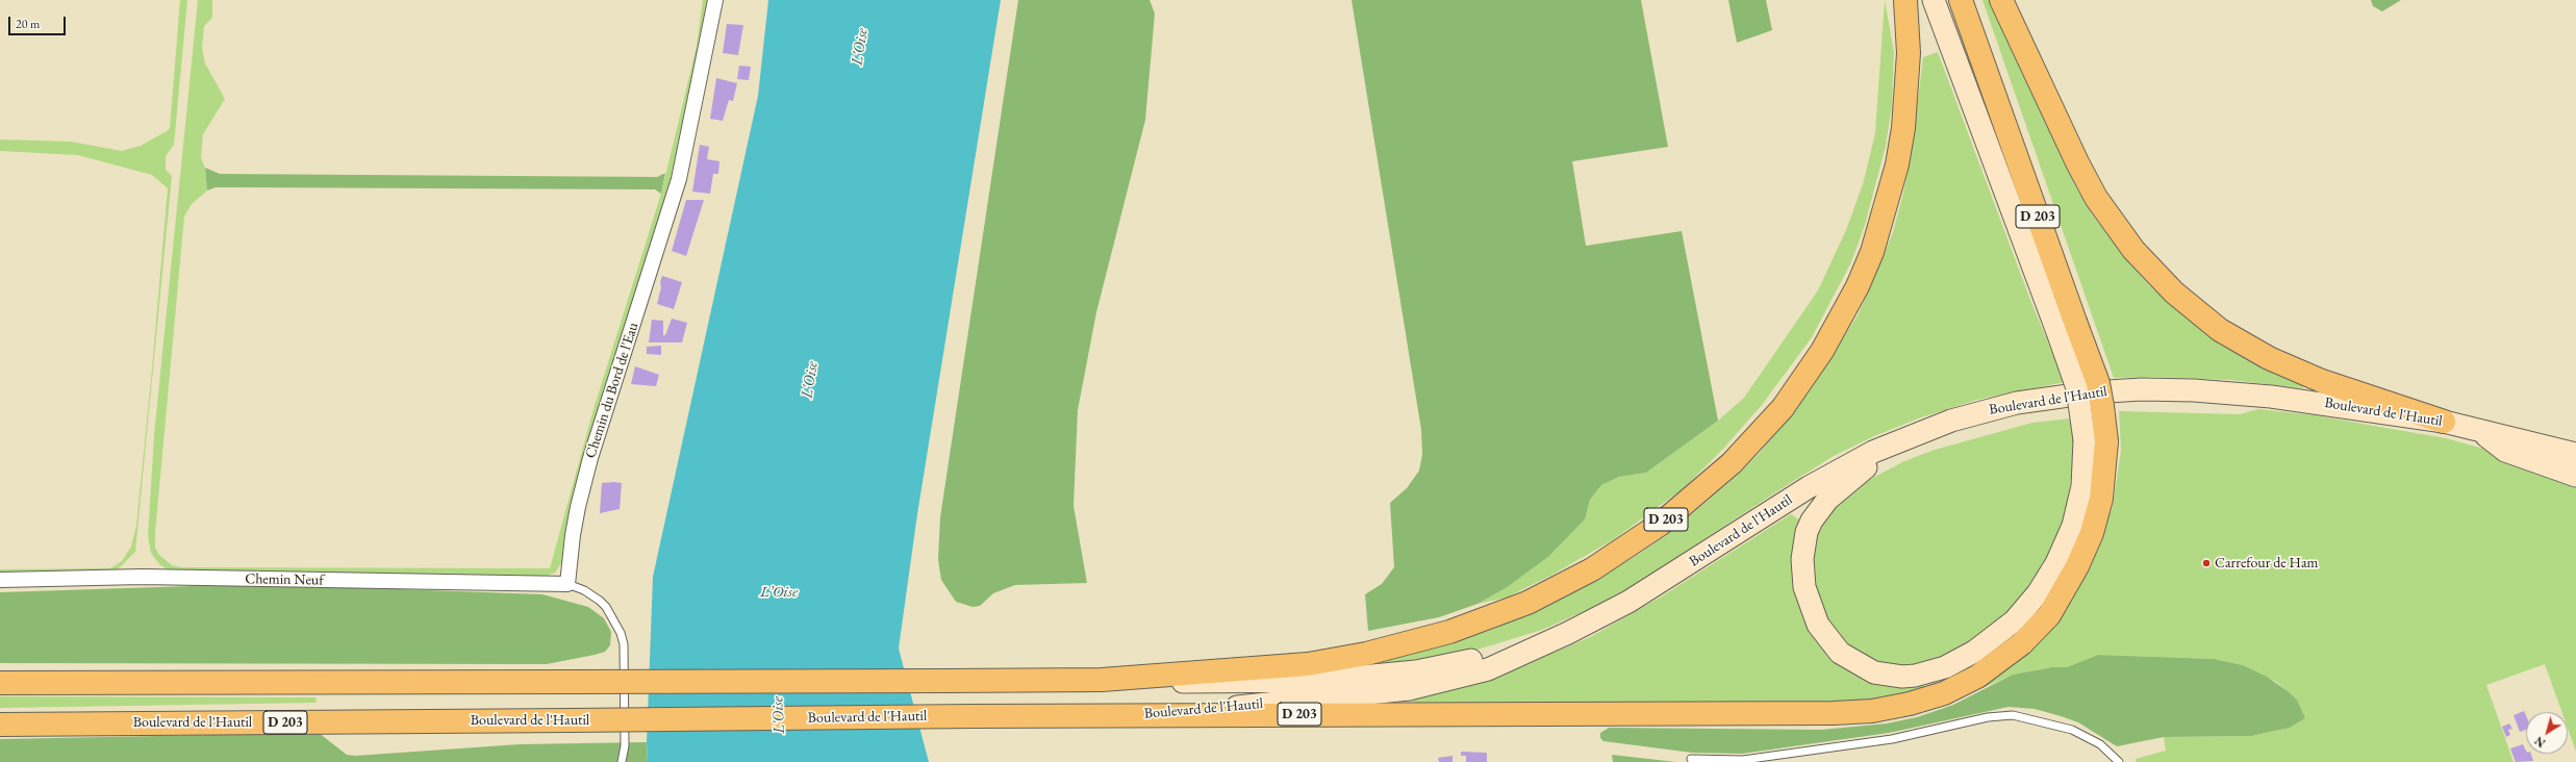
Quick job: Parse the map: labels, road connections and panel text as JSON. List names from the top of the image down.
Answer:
{
  "streets": {
    "main road": ["D 203", "Boulevard de l'Hautil"],
    "street": ["Chemin du Bord de l'Eau", "Chemin Neuf"]
  },
  "crossings": [
    ["D 203", "Boulevard de l'Hautil"],
    ["Chemin du Bord de l'Eau", "Chemin Neuf"]
  ],
  "water": ["L'Oise", "L’Oise"],
  "places": ["Carrefour de Ham"],
  "scale_bar": "20 m",
  "north": "bottom left"
}
